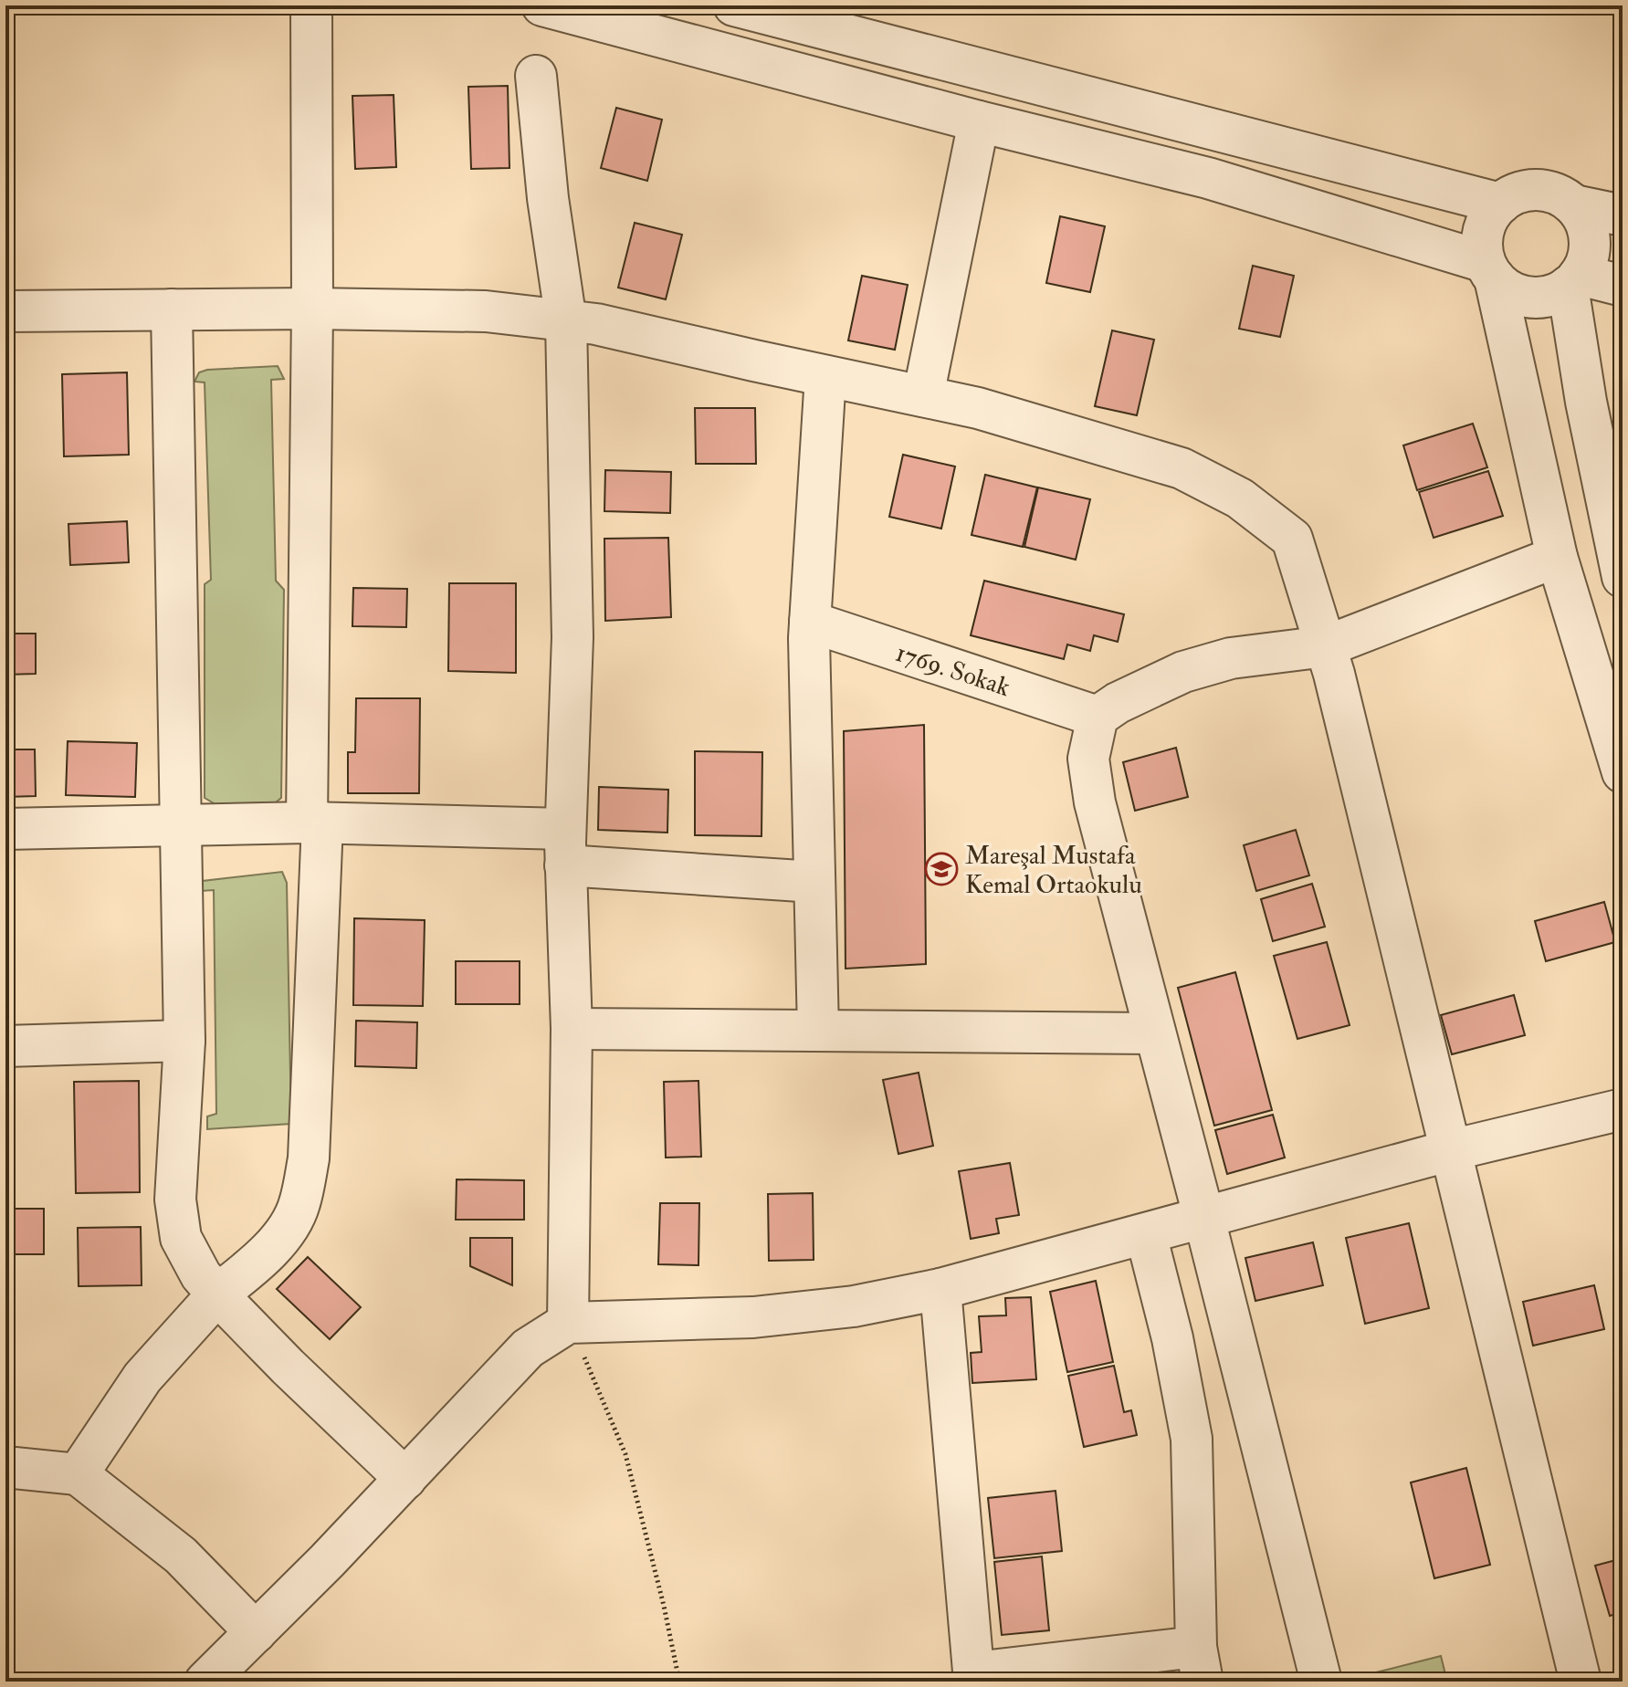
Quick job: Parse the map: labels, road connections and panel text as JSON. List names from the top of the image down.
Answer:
{
  "streets": {
    "street": ["1769. Sokak"]
  },
  "places": {
    "school or university": ["Mareşal Mustafa Kemal Ortaokulu"]
  }
}
